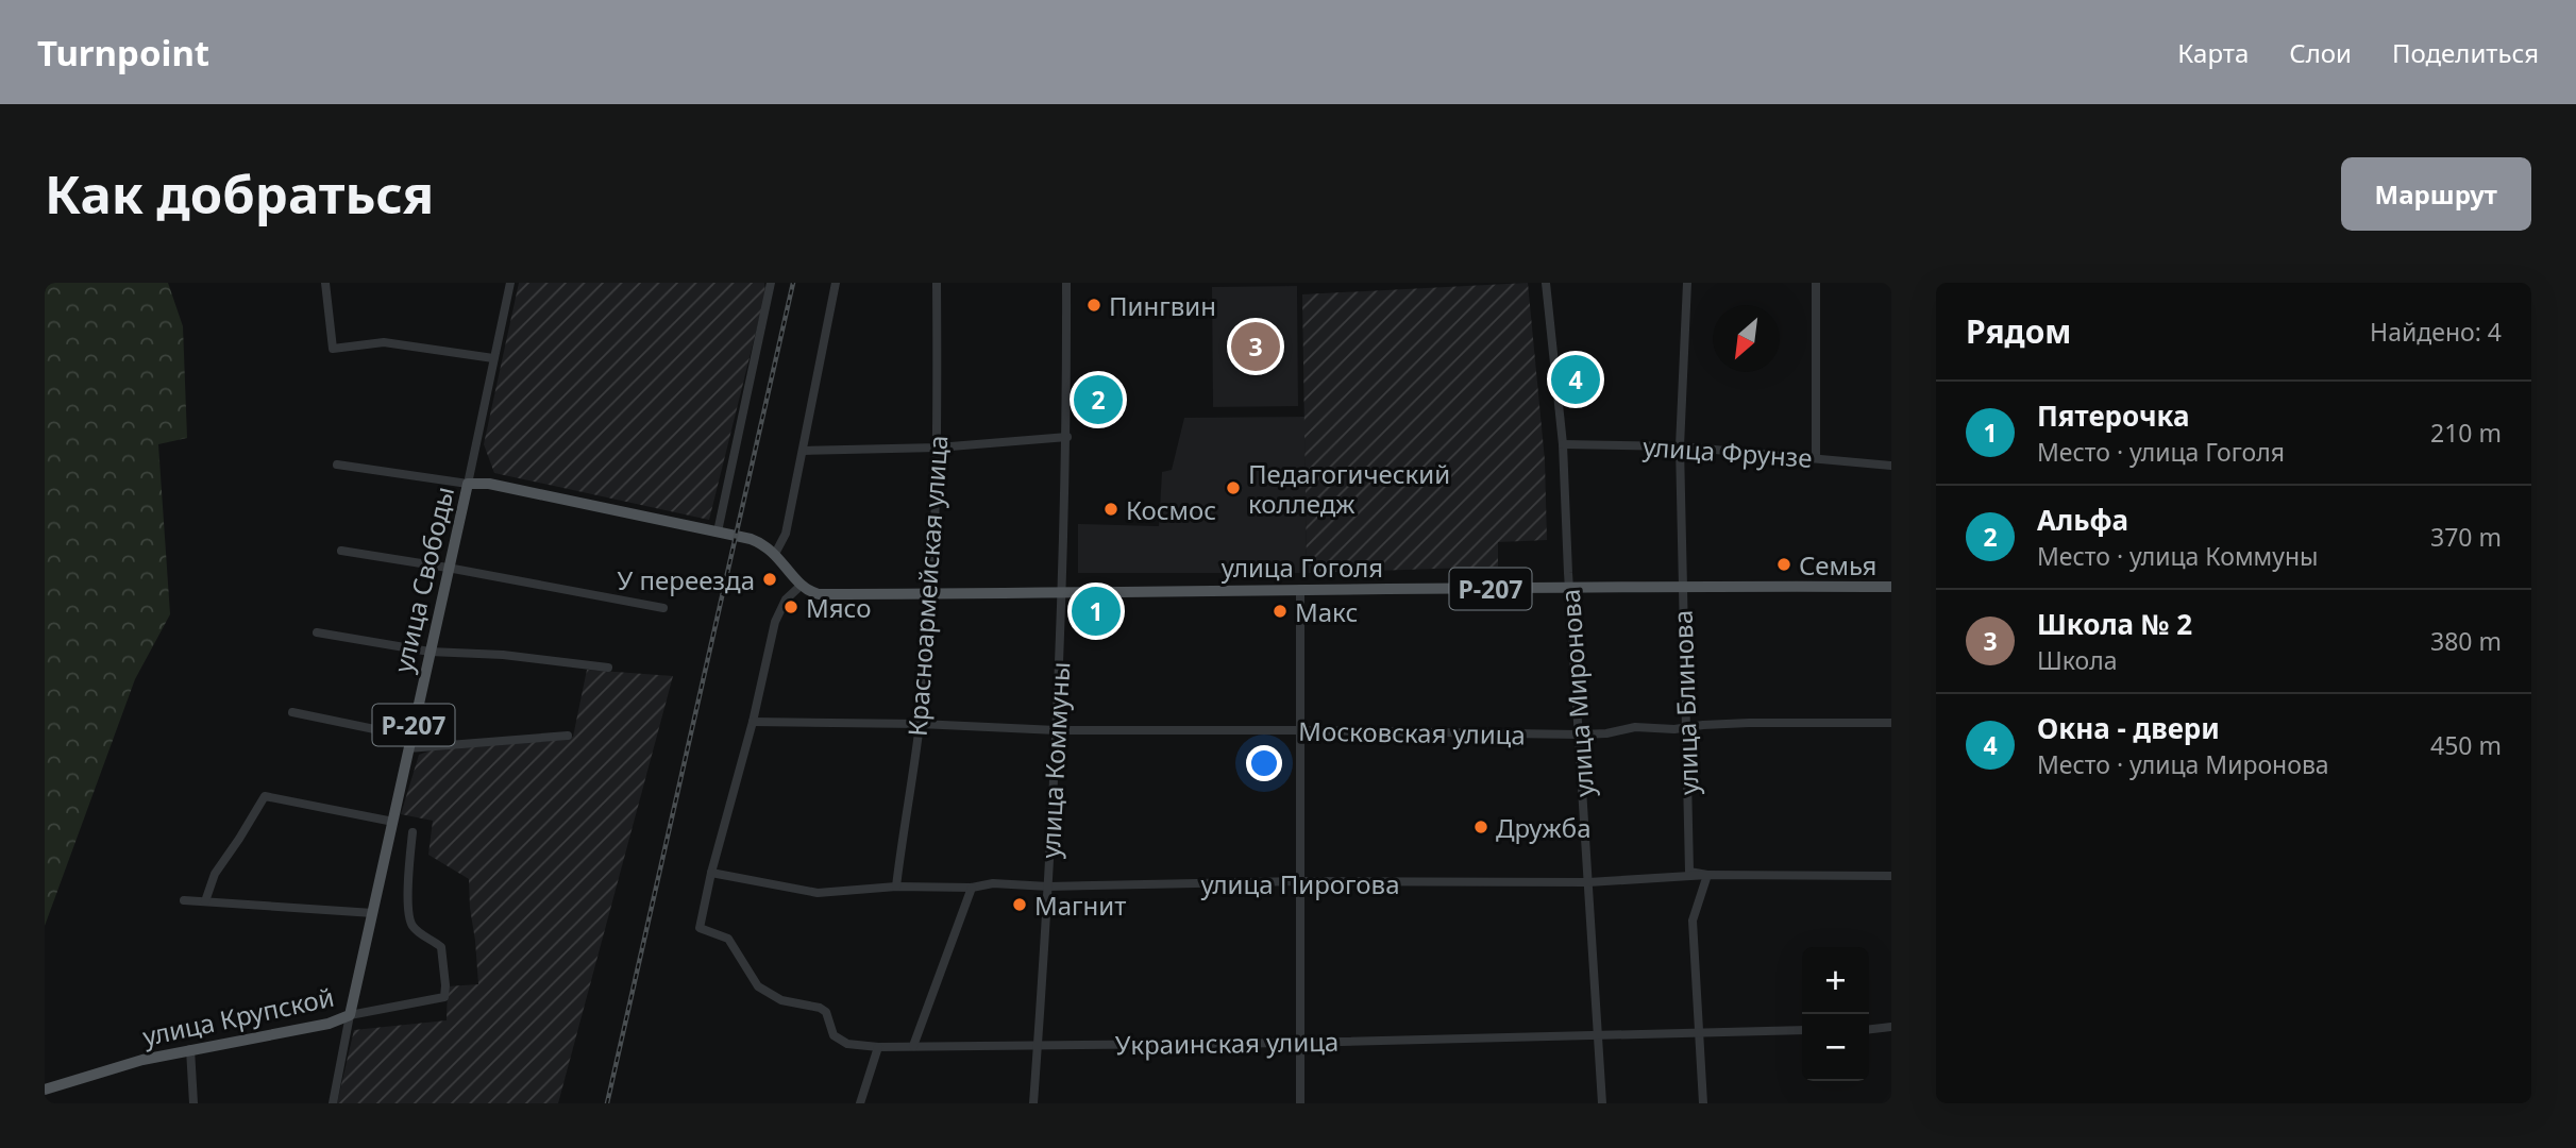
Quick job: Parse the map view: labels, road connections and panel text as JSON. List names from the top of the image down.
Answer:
{
  "streets": {
    "main road": [
      "улица Гоголя",
      "улица Свободы",
      "Р-207",
      "улица Крупской"
    ],
    "street": [
      "улица Фрунзе",
      "Красноармейская улица",
      "улица Миронова",
      "улица Блинова",
      "Московская улица",
      "улица Коммуны",
      "улица Пирогова",
      "Украинская улица"
    ]
  },
  "crossings": [
    ["улица Фрунзе", "улица Миронова"],
    ["улица Фрунзе", "улица Блинова"],
    ["улица Гоголя", "Красноармейская улица"],
    ["улица Гоголя", "улица Миронова"],
    ["улица Гоголя", "улица Блинова"],
    ["улица Гоголя", "улица Коммуны"],
    ["улица Свободы", "улица Крупской"],
    ["Красноармейская улица", "Московская улица"],
    ["Красноармейская улица", "улица Пирогова"],
    ["улица Миронова", "Московская улица"],
    ["улица Миронова", "улица Пирогова"],
    ["улица Миронова", "Украинская улица"],
    ["улица Блинова", "Московская улица"],
    ["улица Блинова", "улица Пирогова"],
    ["Московская улица", "улица Коммуны"],
    ["улица Коммуны", "улица Пирогова"],
    ["улица Коммуны", "Украинская улица"],
    ["улица Пирогова", "Украинская улица"]
  ],
  "places": [
    "Пингвин",
    "Педагогический колледж",
    "Космос",
    "Семья",
    "У переезда",
    "Мясо",
    "Макс",
    "Дружба",
    "Магнит"
  ],
  "north": "bottom left",
  "page": {
    "header": "Turnpoint",
    "nav": ["Карта", "Слои", "Поделиться"],
    "buttons": "Маршрут",
    "title": "Как добраться",
    "heading": ["Рядом", "Найдено: 4"],
    "pins": [
      "3",
      "4",
      "2",
      "1"
    ],
    "list": [
      {
        "mark": "1",
        "name": "Пятерочка",
        "note": "Место · улица Гоголя",
        "value": "210 m"
      },
      {
        "mark": "2",
        "name": "Альфа",
        "note": "Место · улица Коммуны",
        "value": "370 m"
      },
      {
        "mark": "3",
        "name": "Школа № 2",
        "note": "Школа",
        "value": "380 m"
      },
      {
        "mark": "4",
        "name": "Окна - двери",
        "note": "Место · улица Миронова",
        "value": "450 m"
      }
    ],
    "map_buttons": ["+", "−"]
  }
}
